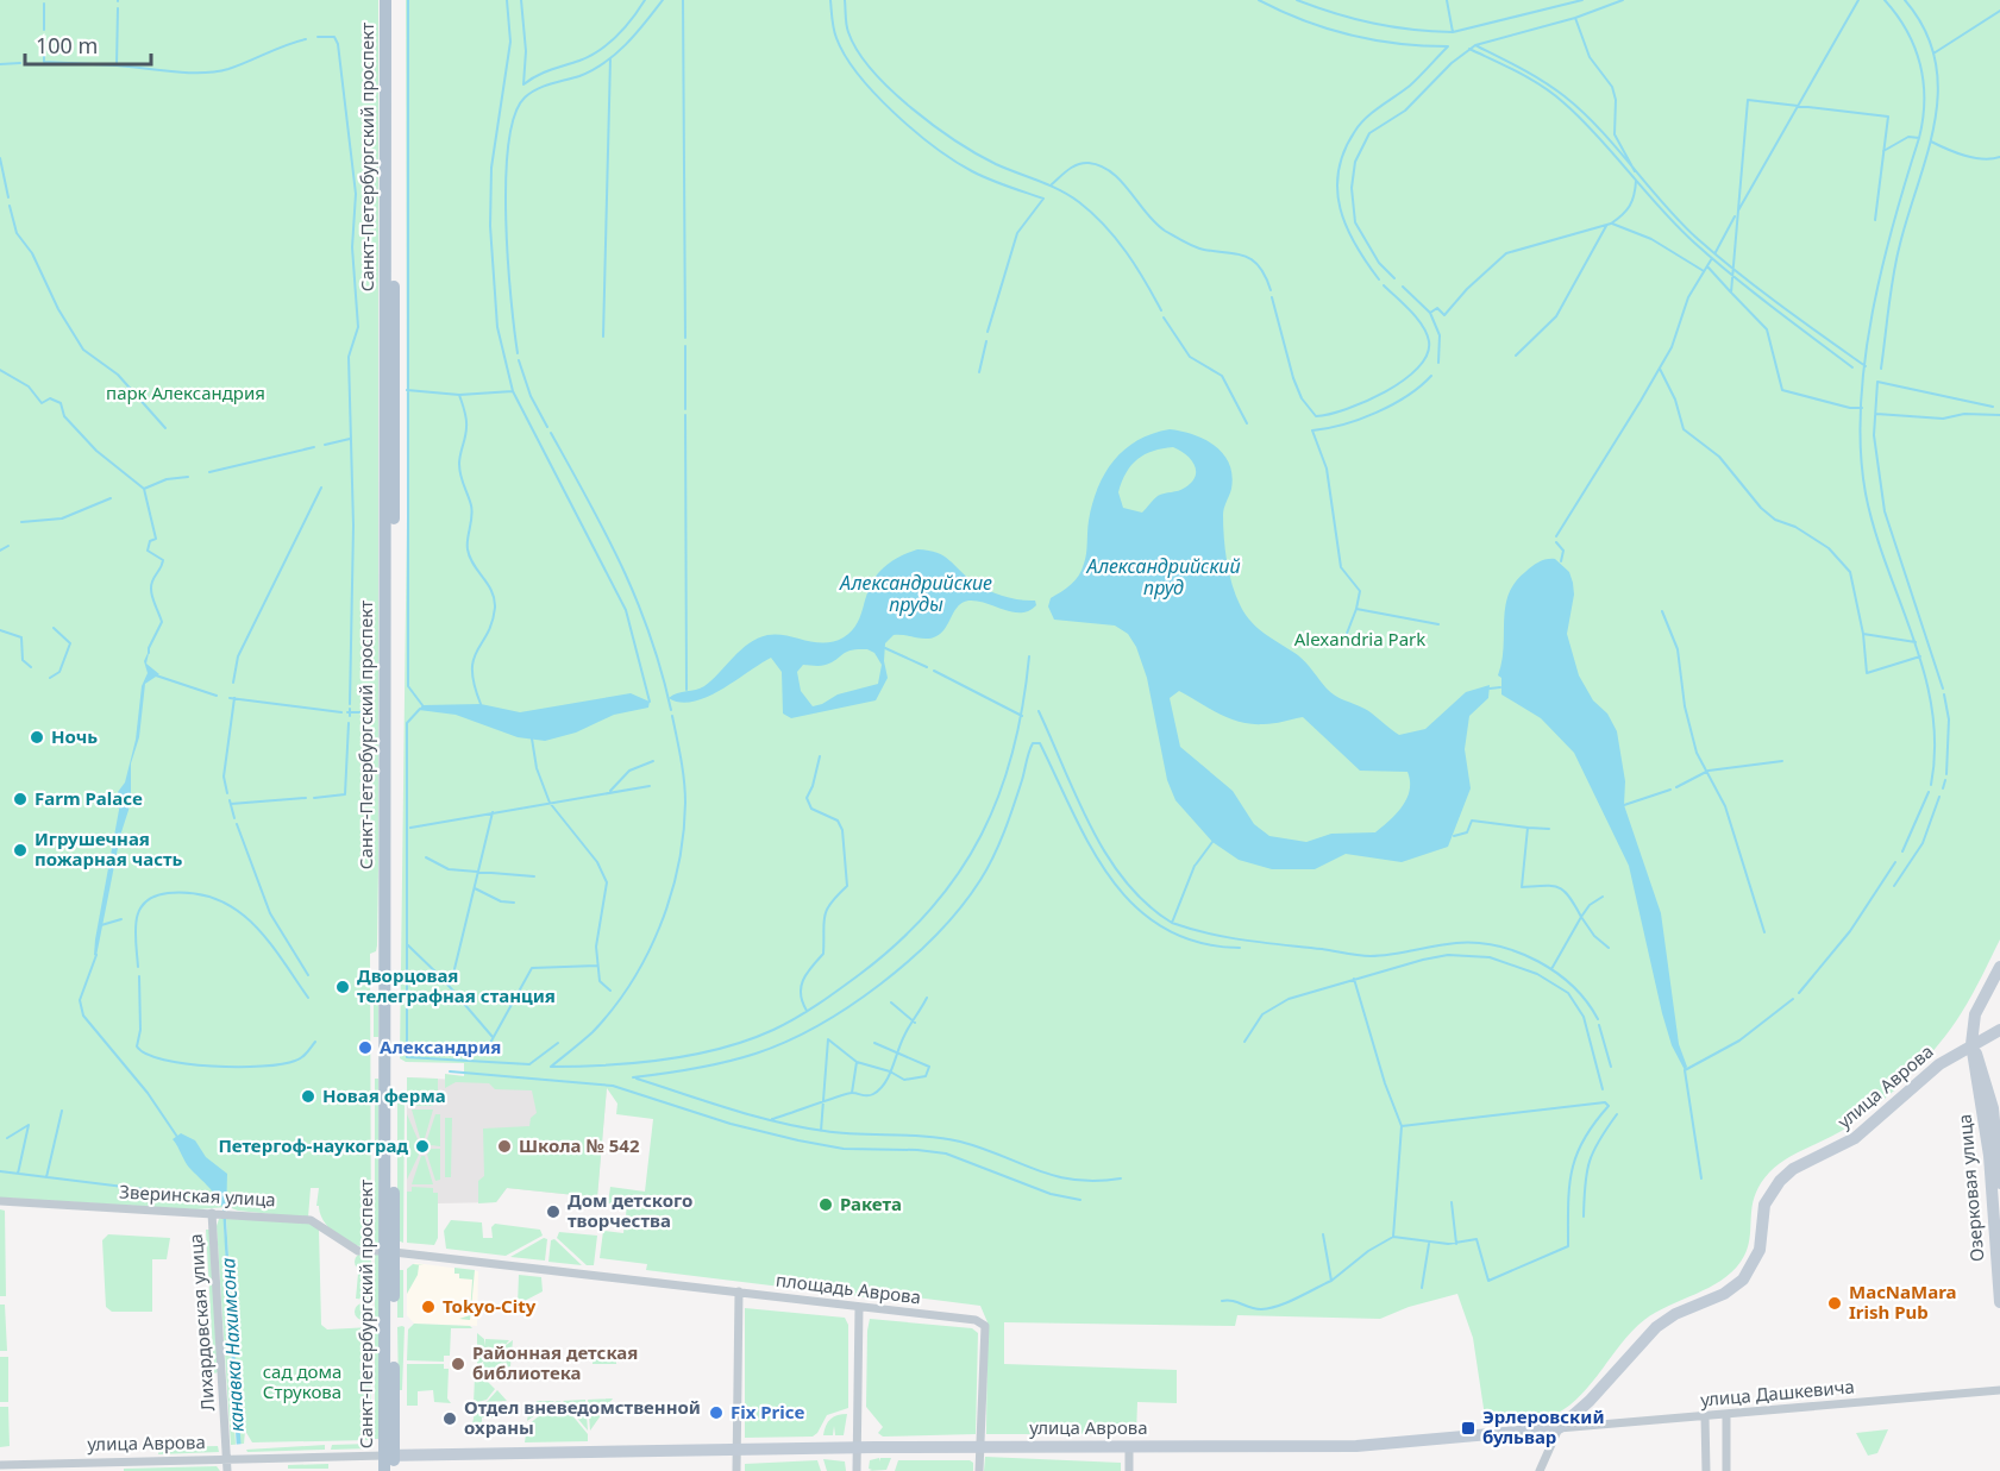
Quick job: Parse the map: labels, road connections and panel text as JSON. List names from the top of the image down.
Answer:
{
  "streets": {
    "main road": ["Санкт-Петербургский проспект"],
    "street": [
      "улица Аврова",
      "Озерковая улица",
      "Зверинская улица",
      "площадь Аврова",
      "Лихардовская улица",
      "улица Дашкевича"
    ]
  },
  "crossings": [
    ["Санкт-Петербургский проспект", "улица Аврова"],
    ["Санкт-Петербургский проспект", "Зверинская улица"],
    ["улица Аврова", "Озерковая улица"],
    ["улица Аврова", "площадь Аврова"],
    ["улица Аврова", "Лихардовская улица"],
    ["улица Аврова", "улица Дашкевича"],
    ["Зверинская улица", "площадь Аврова"],
    ["Зверинская улица", "Лихардовская улица"]
  ],
  "water": ["Александрийский пруд", "Александрийские пруды", "канавка Нахимсона"],
  "parks": ["парк Александрия", "Alexandria Park", "сад дома Струкова"],
  "places": {
    "other": [
      "Ночь",
      "Farm Palace",
      "Игрушечная пожарная часть",
      "Дворцовая телеграфная станция",
      "Александрия",
      "Новая ферма",
      "Петергоф-наукоград",
      "Школа № 542",
      "Ракета",
      "Дом детского творчества",
      "MacNaMara Irish Pub",
      "Tokyo-City",
      "Районная детская библиотека",
      "Fix Price",
      "Отдел вневедомственной охраны"
    ],
    "transit": ["Эрлеровский бульвар"]
  },
  "scale_bar": "100 m"
}
